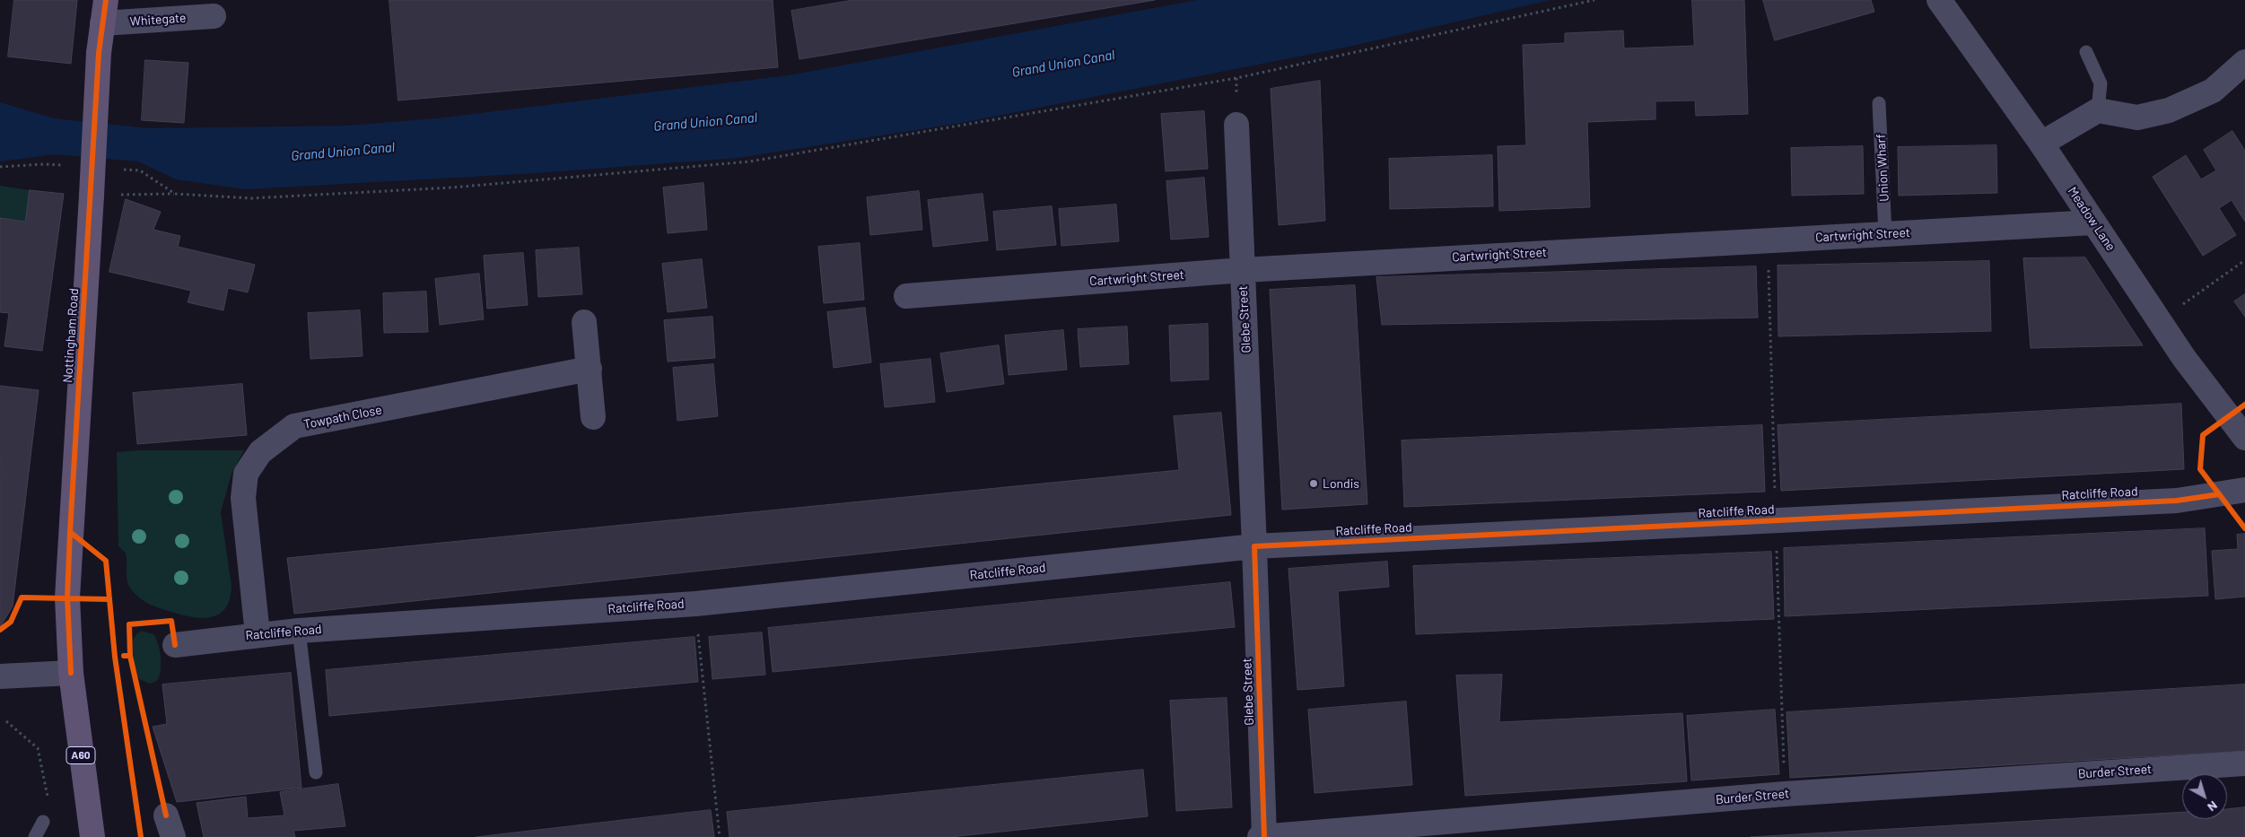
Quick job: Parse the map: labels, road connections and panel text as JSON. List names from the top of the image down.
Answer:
{
  "streets": {
    "main road": ["Nottingham Road", "A60"],
    "street": [
      "Whitegate",
      "Meadow Lane",
      "Cartwright Street",
      "Glebe Street",
      "Towpath Close",
      "Ratcliffe Road",
      "Burder Street"
    ],
    "lane": ["Union Wharf"]
  },
  "crossings": [
    ["Whitegate", "Nottingham Road"],
    ["Union Wharf", "Cartwright Street"],
    ["Meadow Lane", "Cartwright Street"],
    ["Cartwright Street", "Glebe Street"],
    ["Glebe Street", "Ratcliffe Road"],
    ["Glebe Street", "Burder Street"],
    ["Towpath Close", "Ratcliffe Road"]
  ],
  "water": ["Grand Union Canal"],
  "places": ["Londis"],
  "north": "bottom right"
}
